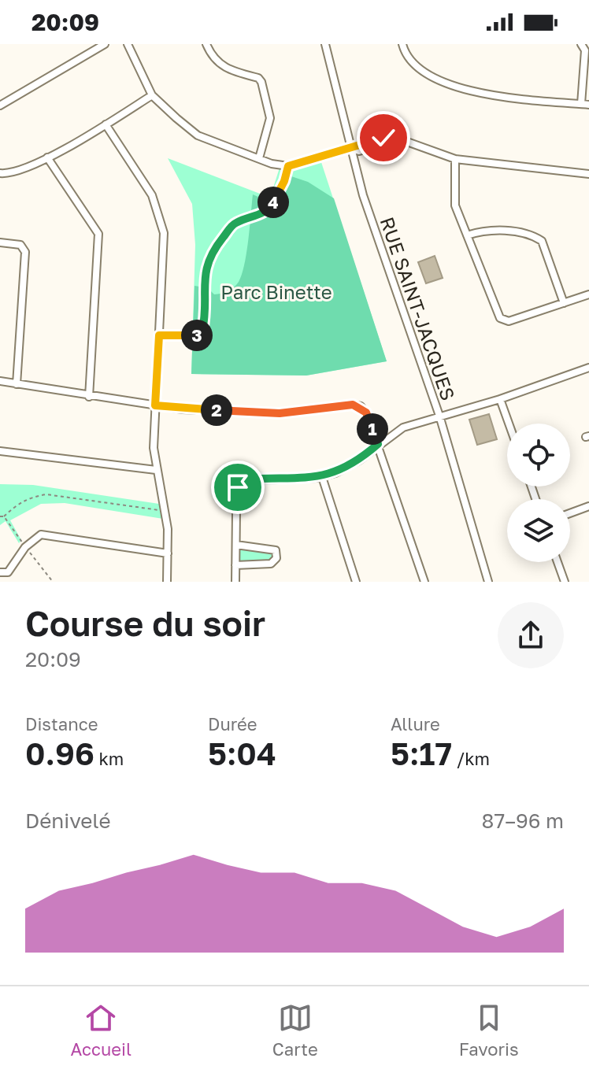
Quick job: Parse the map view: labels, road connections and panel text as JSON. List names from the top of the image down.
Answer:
{
  "streets": {
    "street": ["RUE SAINT-JACQUES"]
  },
  "parks": ["Parc Binette"],
  "page": {
    "status": "20:09",
    "pins": [
      "4",
      "3",
      "2",
      "1"
    ],
    "heading": ["Course du soir", "20:09"],
    "stats": [
      ["Distance", "0.96 km"],
      ["Durée", "5:04"],
      ["Allure", "5:17 /km"]
    ],
    "chart": ["Dénivelé", "87–96 m"],
    "tabs": ["Accueil", "Carte", "Favoris"]
  }
}
